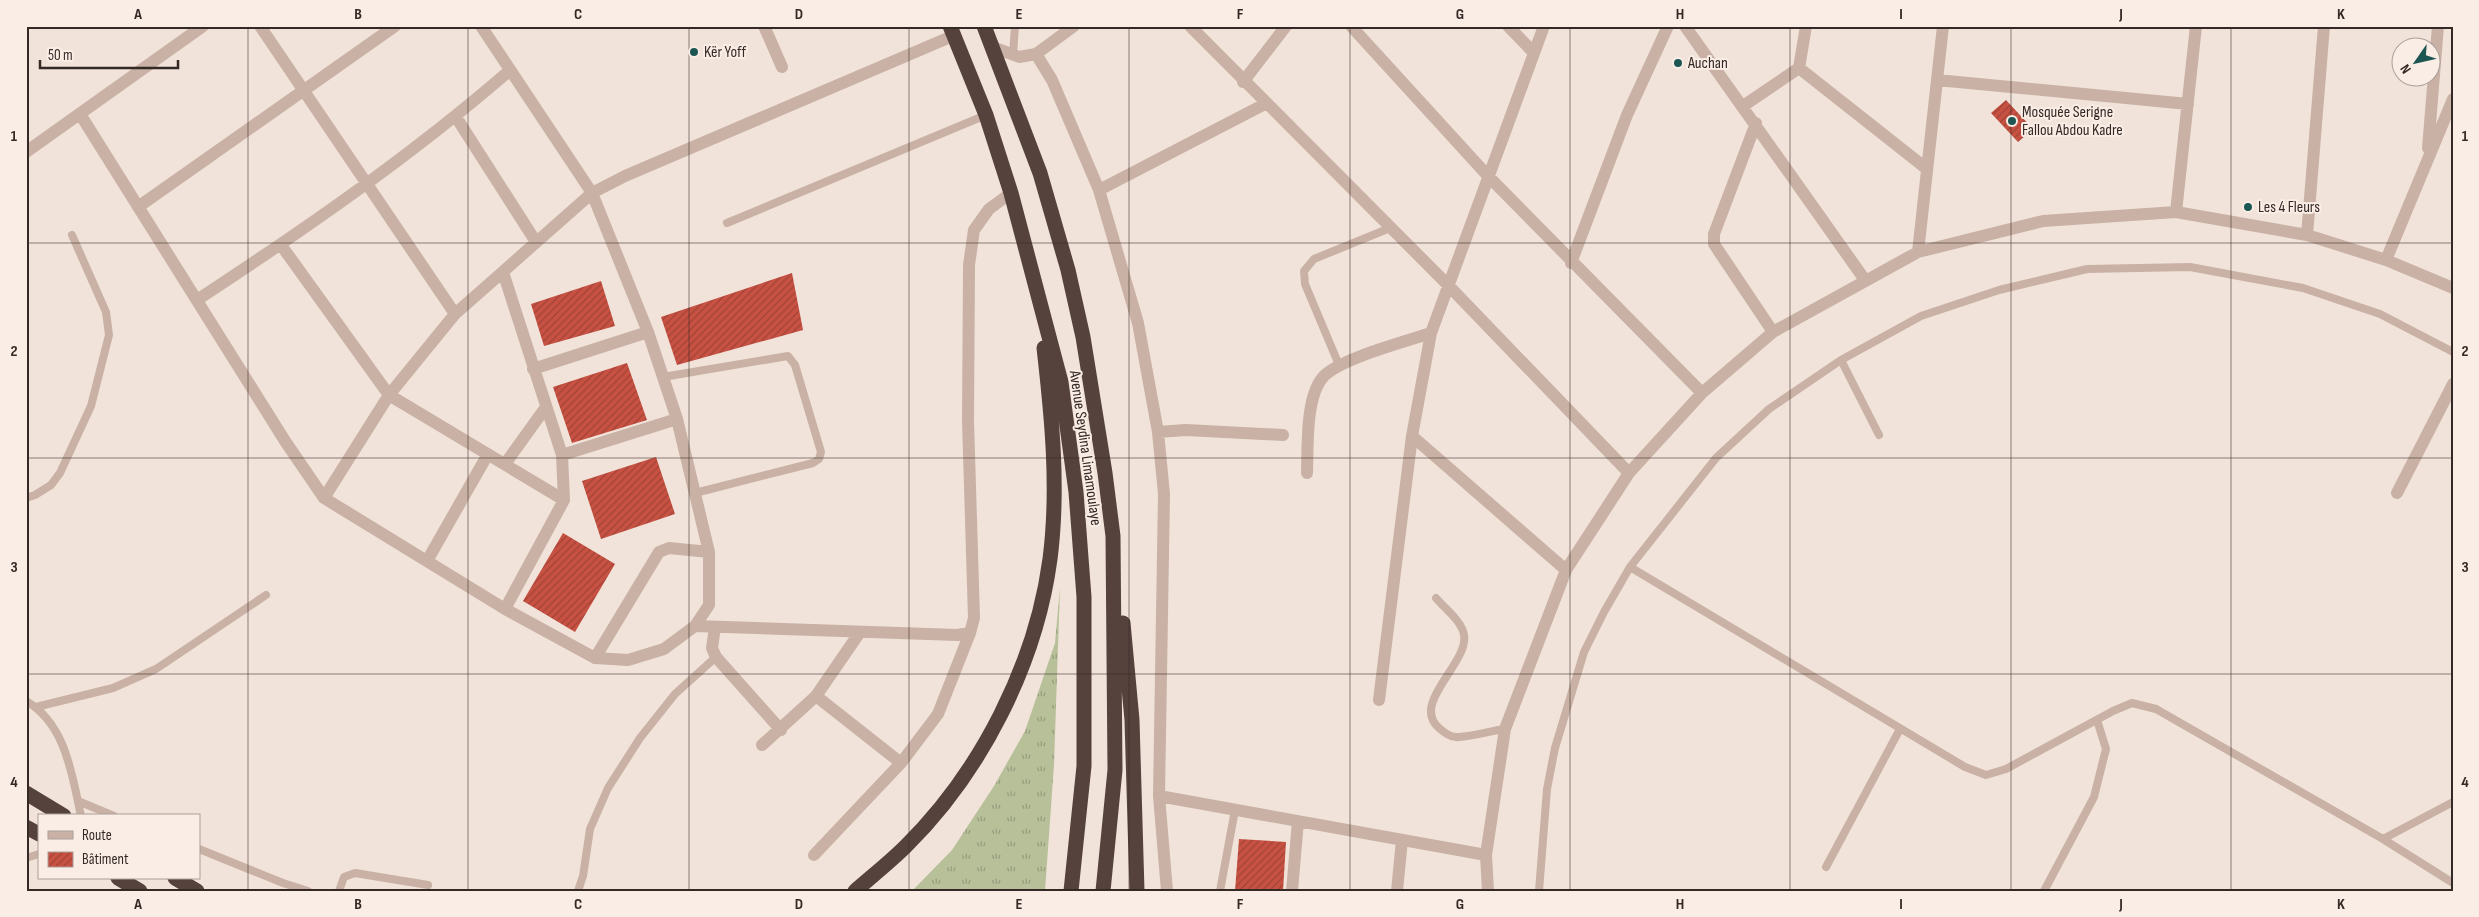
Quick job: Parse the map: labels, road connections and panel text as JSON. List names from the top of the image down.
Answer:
{
  "streets": {
    "highway": ["Avenue Seydina Limamoulaye"]
  },
  "places": [
    "Kër Yoff",
    "Auchan",
    "Mosquée Serigne Fallou Abdou Kadre",
    "Les 4 Fleurs"
  ],
  "legend": ["Route", "Bâtiment"],
  "scale_bar": "50 m",
  "north": "bottom left",
  "grid": {
    "columns": [
      "A",
      "B",
      "C",
      "D",
      "E",
      "F",
      "G",
      "H",
      "I",
      "J",
      "K"
    ],
    "rows": [
      "1",
      "2",
      "3",
      "4"
    ]
  }
}
